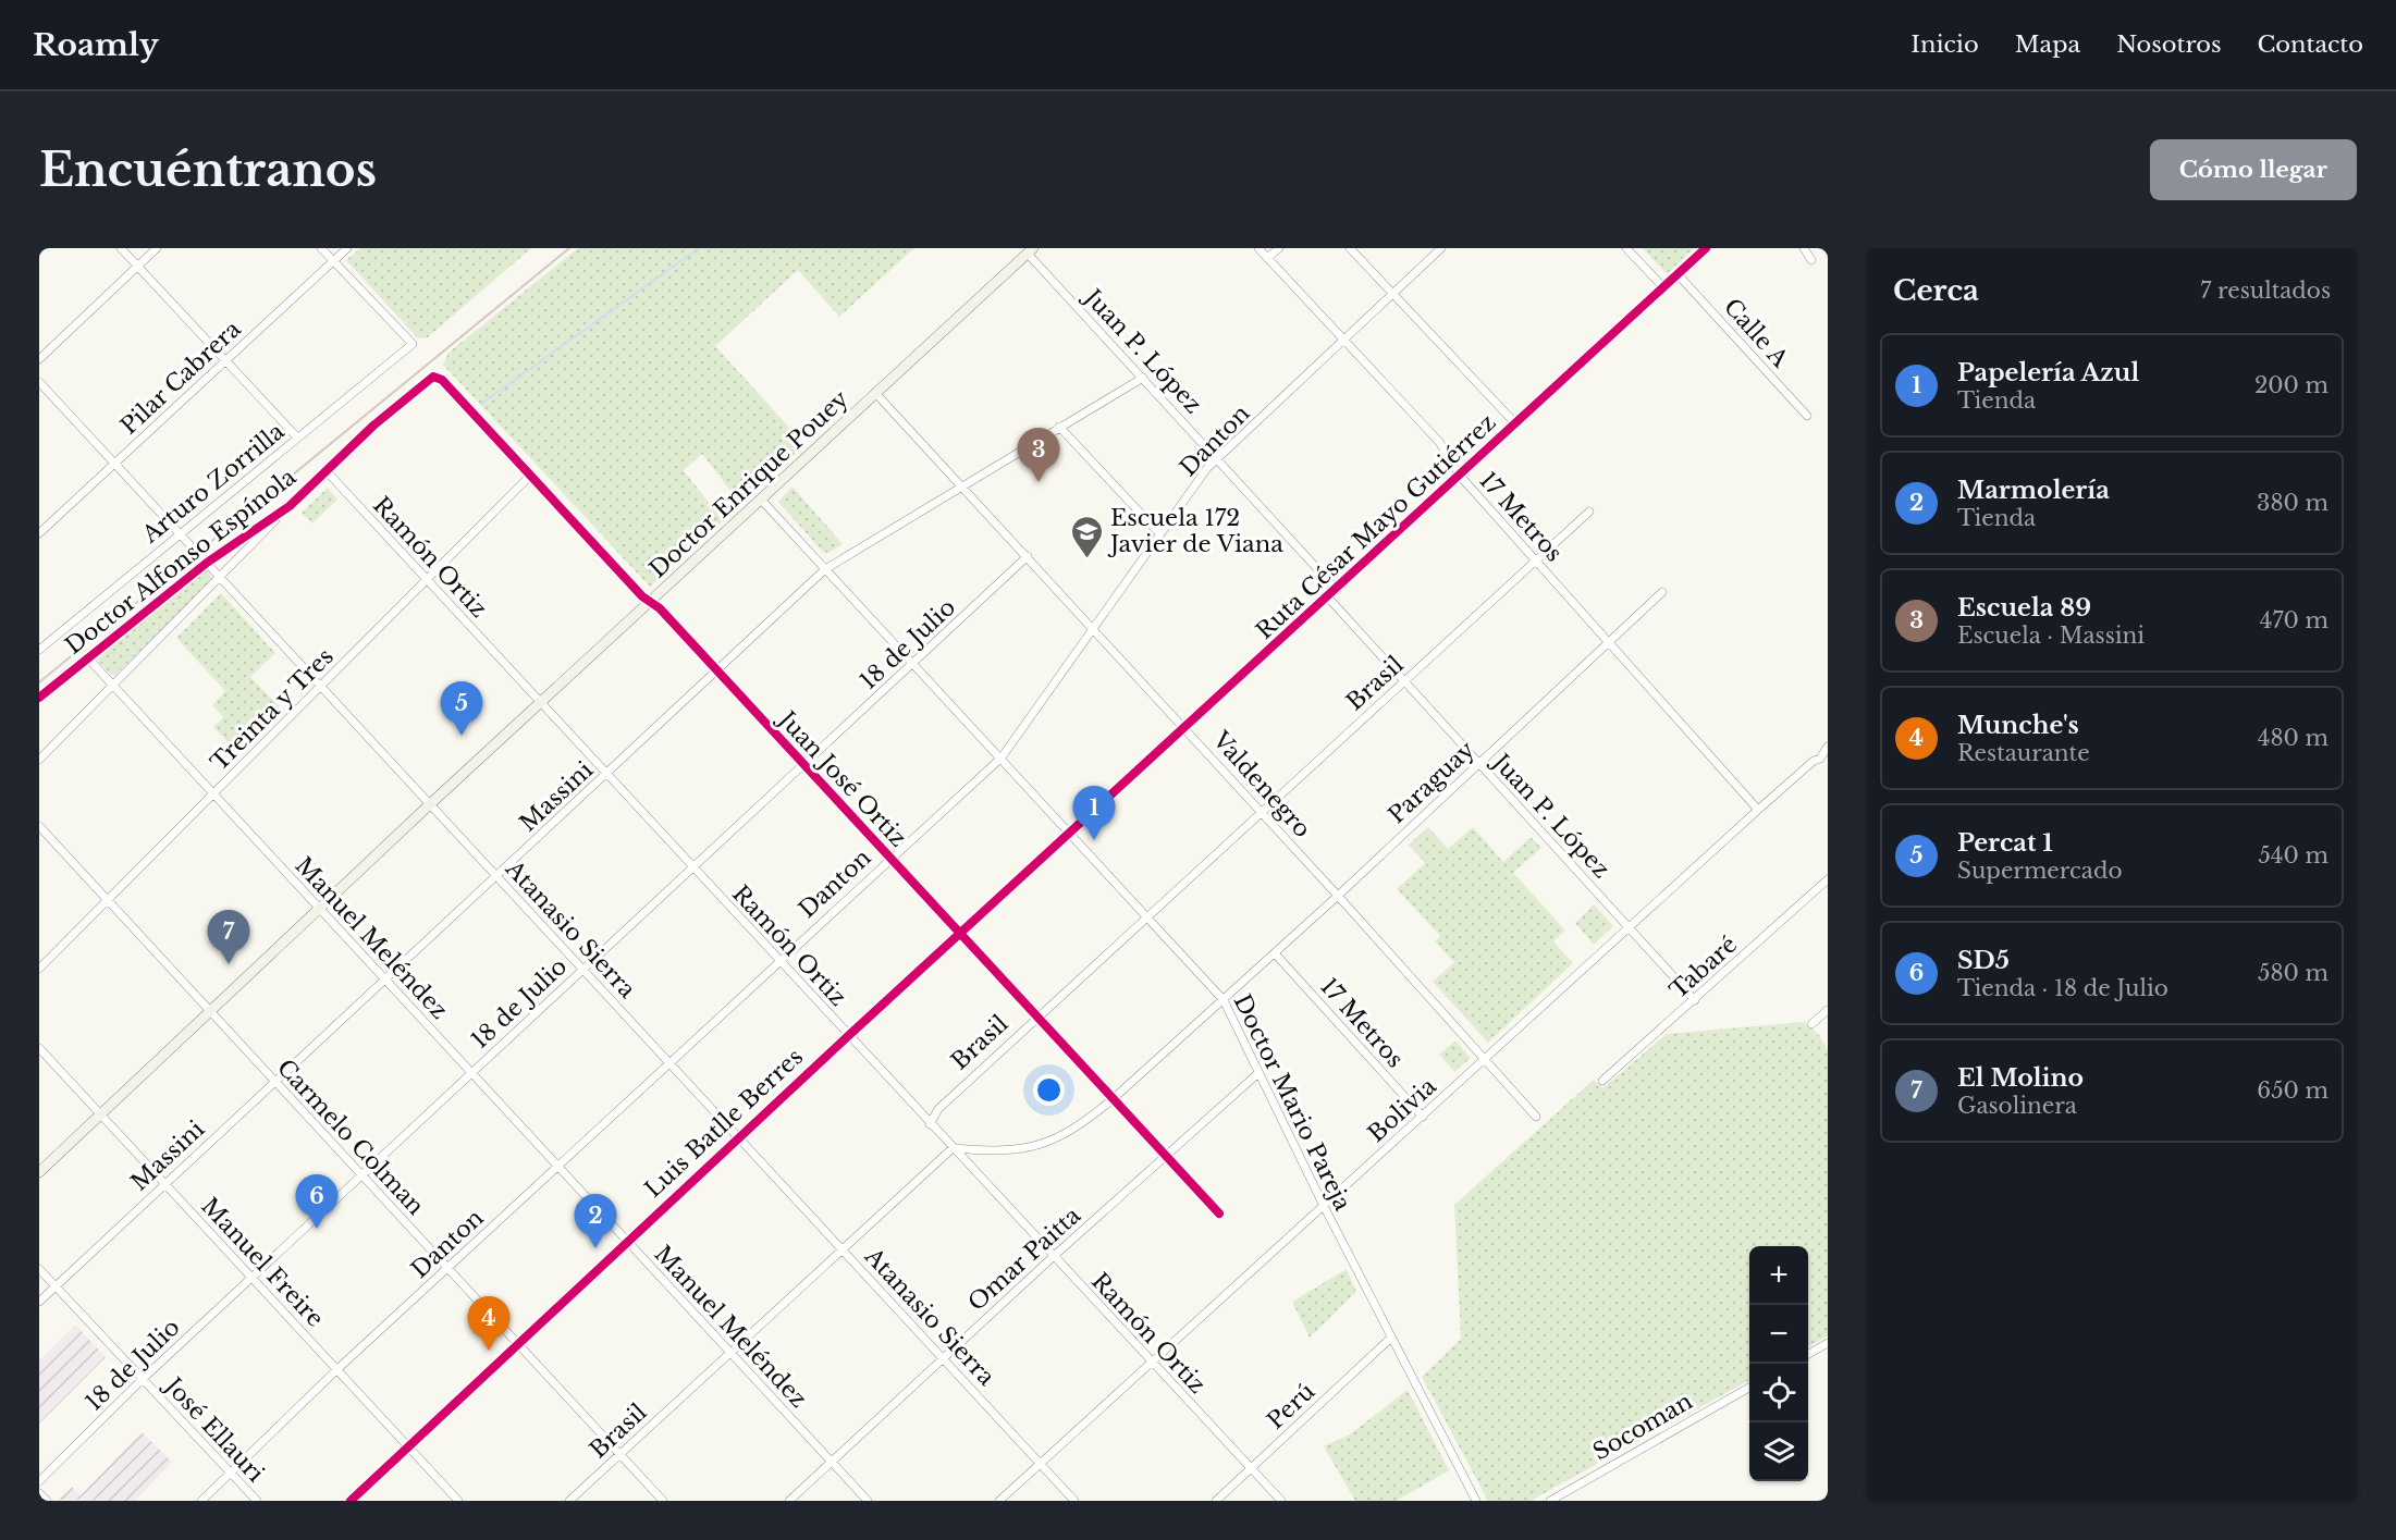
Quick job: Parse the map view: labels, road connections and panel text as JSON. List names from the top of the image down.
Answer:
{
  "streets": {
    "street": [
      "Calle A",
      "Juan P. López",
      "Pilar Cabrera",
      "Danton",
      "Arturo Zorrilla",
      "Doctor Enrique Pouey",
      "17 Metros",
      "Ruta César Mayo Gutiérrez",
      "Ramón Ortiz",
      "Doctor Alfonso Espínola",
      "18 de Julio",
      "Brasil",
      "Treinta y Tres",
      "Juan José Ortiz",
      "Paraguay",
      "Valdenegro",
      "Massini",
      "Atanasio Sierra",
      "Manuel Meléndez",
      "Tabaré",
      "Doctor Mario Pareja",
      "Bolivia",
      "Luis Batlle Berres",
      "Carmelo Colman",
      "Omar Paitta",
      "Manuel Freire",
      "Perú",
      "Socoman",
      "José Ellauri"
    ]
  },
  "crossings": [
    ["Calle A", "Ruta César Mayo Gutiérrez"],
    ["Juan P. López", "Danton"],
    ["Juan P. López", "Doctor Enrique Pouey"],
    ["Juan P. López", "Ruta César Mayo Gutiérrez"],
    ["Juan P. López", "Brasil"],
    ["Juan P. López", "Paraguay"],
    ["Juan P. López", "Massini"],
    ["Juan P. López", "Tabaré"],
    ["Juan P. López", "Bolivia"],
    ["Pilar Cabrera", "Arturo Zorrilla"],
    ["Pilar Cabrera", "Atanasio Sierra"],
    ["Danton", "17 Metros"],
    ["Danton", "Ramón Ortiz"],
    ["Danton", "Juan José Ortiz"],
    ["Danton", "Valdenegro"],
    ["Danton", "Atanasio Sierra"],
    ["Danton", "Manuel Meléndez"],
    ["Danton", "Doctor Mario Pareja"],
    ["Danton", "Carmelo Colman"],
    ["Danton", "Manuel Freire"],
    ["Danton", "José Ellauri"],
    ["Arturo Zorrilla", "Atanasio Sierra"],
    ["Doctor Enrique Pouey", "Ramón Ortiz"],
    ["Doctor Enrique Pouey", "Juan José Ortiz"],
    ["Doctor Enrique Pouey", "Valdenegro"],
    ["Doctor Enrique Pouey", "Atanasio Sierra"],
    ["Doctor Enrique Pouey", "Manuel Meléndez"],
    ["Doctor Enrique Pouey", "Doctor Mario Pareja"],
    ["Doctor Enrique Pouey", "Carmelo Colman"],
    ["Doctor Enrique Pouey", "Manuel Freire"],
    ["17 Metros", "Ruta César Mayo Gutiérrez"],
    ["17 Metros", "Brasil"],
    ["17 Metros", "Paraguay"],
    ["17 Metros", "Bolivia"],
    ["Ruta César Mayo Gutiérrez", "Valdenegro"],
    ["Ruta César Mayo Gutiérrez", "Doctor Mario Pareja"],
    ["Ruta César Mayo Gutiérrez", "Luis Batlle Berres"],
    ["Ramón Ortiz", "Doctor Alfonso Espínola"],
    ["Ramón Ortiz", "18 de Julio"],
    ["Ramón Ortiz", "Brasil"],
    ["Ramón Ortiz", "Treinta y Tres"],
    ["Ramón Ortiz", "Paraguay"],
    ["Ramón Ortiz", "Massini"],
    ["Ramón Ortiz", "Bolivia"],
    ["Ramón Ortiz", "Luis Batlle Berres"],
    ["Ramón Ortiz", "Omar Paitta"],
    ["Ramón Ortiz", "Perú"],
    ["Doctor Alfonso Espínola", "Juan José Ortiz"],
    ["Doctor Alfonso Espínola", "Atanasio Sierra"],
    ["Doctor Alfonso Espínola", "Manuel Meléndez"],
    ["18 de Julio", "Juan José Ortiz"],
    ["18 de Julio", "Valdenegro"],
    ["18 de Julio", "Atanasio Sierra"],
    ["18 de Julio", "Manuel Meléndez"],
    ["18 de Julio", "Doctor Mario Pareja"],
    ["18 de Julio", "Carmelo Colman"],
    ["18 de Julio", "Manuel Freire"],
    ["18 de Julio", "José Ellauri"],
    ["Brasil", "Juan José Ortiz"],
    ["Brasil", "Paraguay"],
    ["Brasil", "Valdenegro"],
    ["Brasil", "Atanasio Sierra"],
    ["Brasil", "Manuel Meléndez"],
    ["Brasil", "Doctor Mario Pareja"],
    ["Brasil", "Carmelo Colman"],
    ["Treinta y Tres", "Juan José Ortiz"],
    ["Treinta y Tres", "Atanasio Sierra"],
    ["Treinta y Tres", "Manuel Meléndez"],
    ["Treinta y Tres", "Carmelo Colman"],
    ["Juan José Ortiz", "Paraguay"],
    ["Juan José Ortiz", "Massini"],
    ["Juan José Ortiz", "Luis Batlle Berres"],
    ["Juan José Ortiz", "Omar Paitta"],
    ["Paraguay", "Valdenegro"],
    ["Paraguay", "Doctor Mario Pareja"],
    ["Valdenegro", "Massini"],
    ["Valdenegro", "Bolivia"],
    ["Massini", "Atanasio Sierra"],
    ["Massini", "Manuel Meléndez"],
    ["Massini", "Doctor Mario Pareja"],
    ["Massini", "Carmelo Colman"],
    ["Massini", "Manuel Freire"],
    ["Massini", "José Ellauri"],
    ["Atanasio Sierra", "Bolivia"],
    ["Atanasio Sierra", "Luis Batlle Berres"],
    ["Atanasio Sierra", "Omar Paitta"],
    ["Manuel Meléndez", "Luis Batlle Berres"],
    ["Manuel Meléndez", "Omar Paitta"],
    ["Doctor Mario Pareja", "Bolivia"],
    ["Doctor Mario Pareja", "Luis Batlle Berres"],
    ["Doctor Mario Pareja", "Omar Paitta"],
    ["Doctor Mario Pareja", "Perú"],
    ["Luis Batlle Berres", "Carmelo Colman"],
    ["Luis Batlle Berres", "Manuel Freire"]
  ],
  "places": {
    "school or university": ["Escuela 172 Javier de Viana"]
  },
  "page": {
    "header": "Roamly",
    "nav": [
      "Inicio",
      "Mapa",
      "Nosotros",
      "Contacto"
    ],
    "buttons": "Cómo llegar",
    "title": "Encuéntranos",
    "heading": ["Cerca", "7 resultados"],
    "list": [
      {
        "mark": "1",
        "name": "Papelería Azul",
        "note": "Tienda",
        "value": "200 m"
      },
      {
        "mark": "2",
        "name": "Marmolería",
        "note": "Tienda",
        "value": "380 m"
      },
      {
        "mark": "3",
        "name": "Escuela 89",
        "note": "Escuela · Massini",
        "value": "470 m"
      },
      {
        "mark": "4",
        "name": "Munche's",
        "note": "Restaurante",
        "value": "480 m"
      },
      {
        "mark": "5",
        "name": "Percat 1",
        "note": "Supermercado",
        "value": "540 m"
      },
      {
        "mark": "6",
        "name": "SD5",
        "note": "Tienda · 18 de Julio",
        "value": "580 m"
      },
      {
        "mark": "7",
        "name": "El Molino",
        "note": "Gasolinera",
        "value": "650 m"
      }
    ],
    "pins": [
      "3",
      "5",
      "1",
      "7",
      "6",
      "2",
      "4"
    ],
    "map_buttons": ["+", "−"]
  }
}
